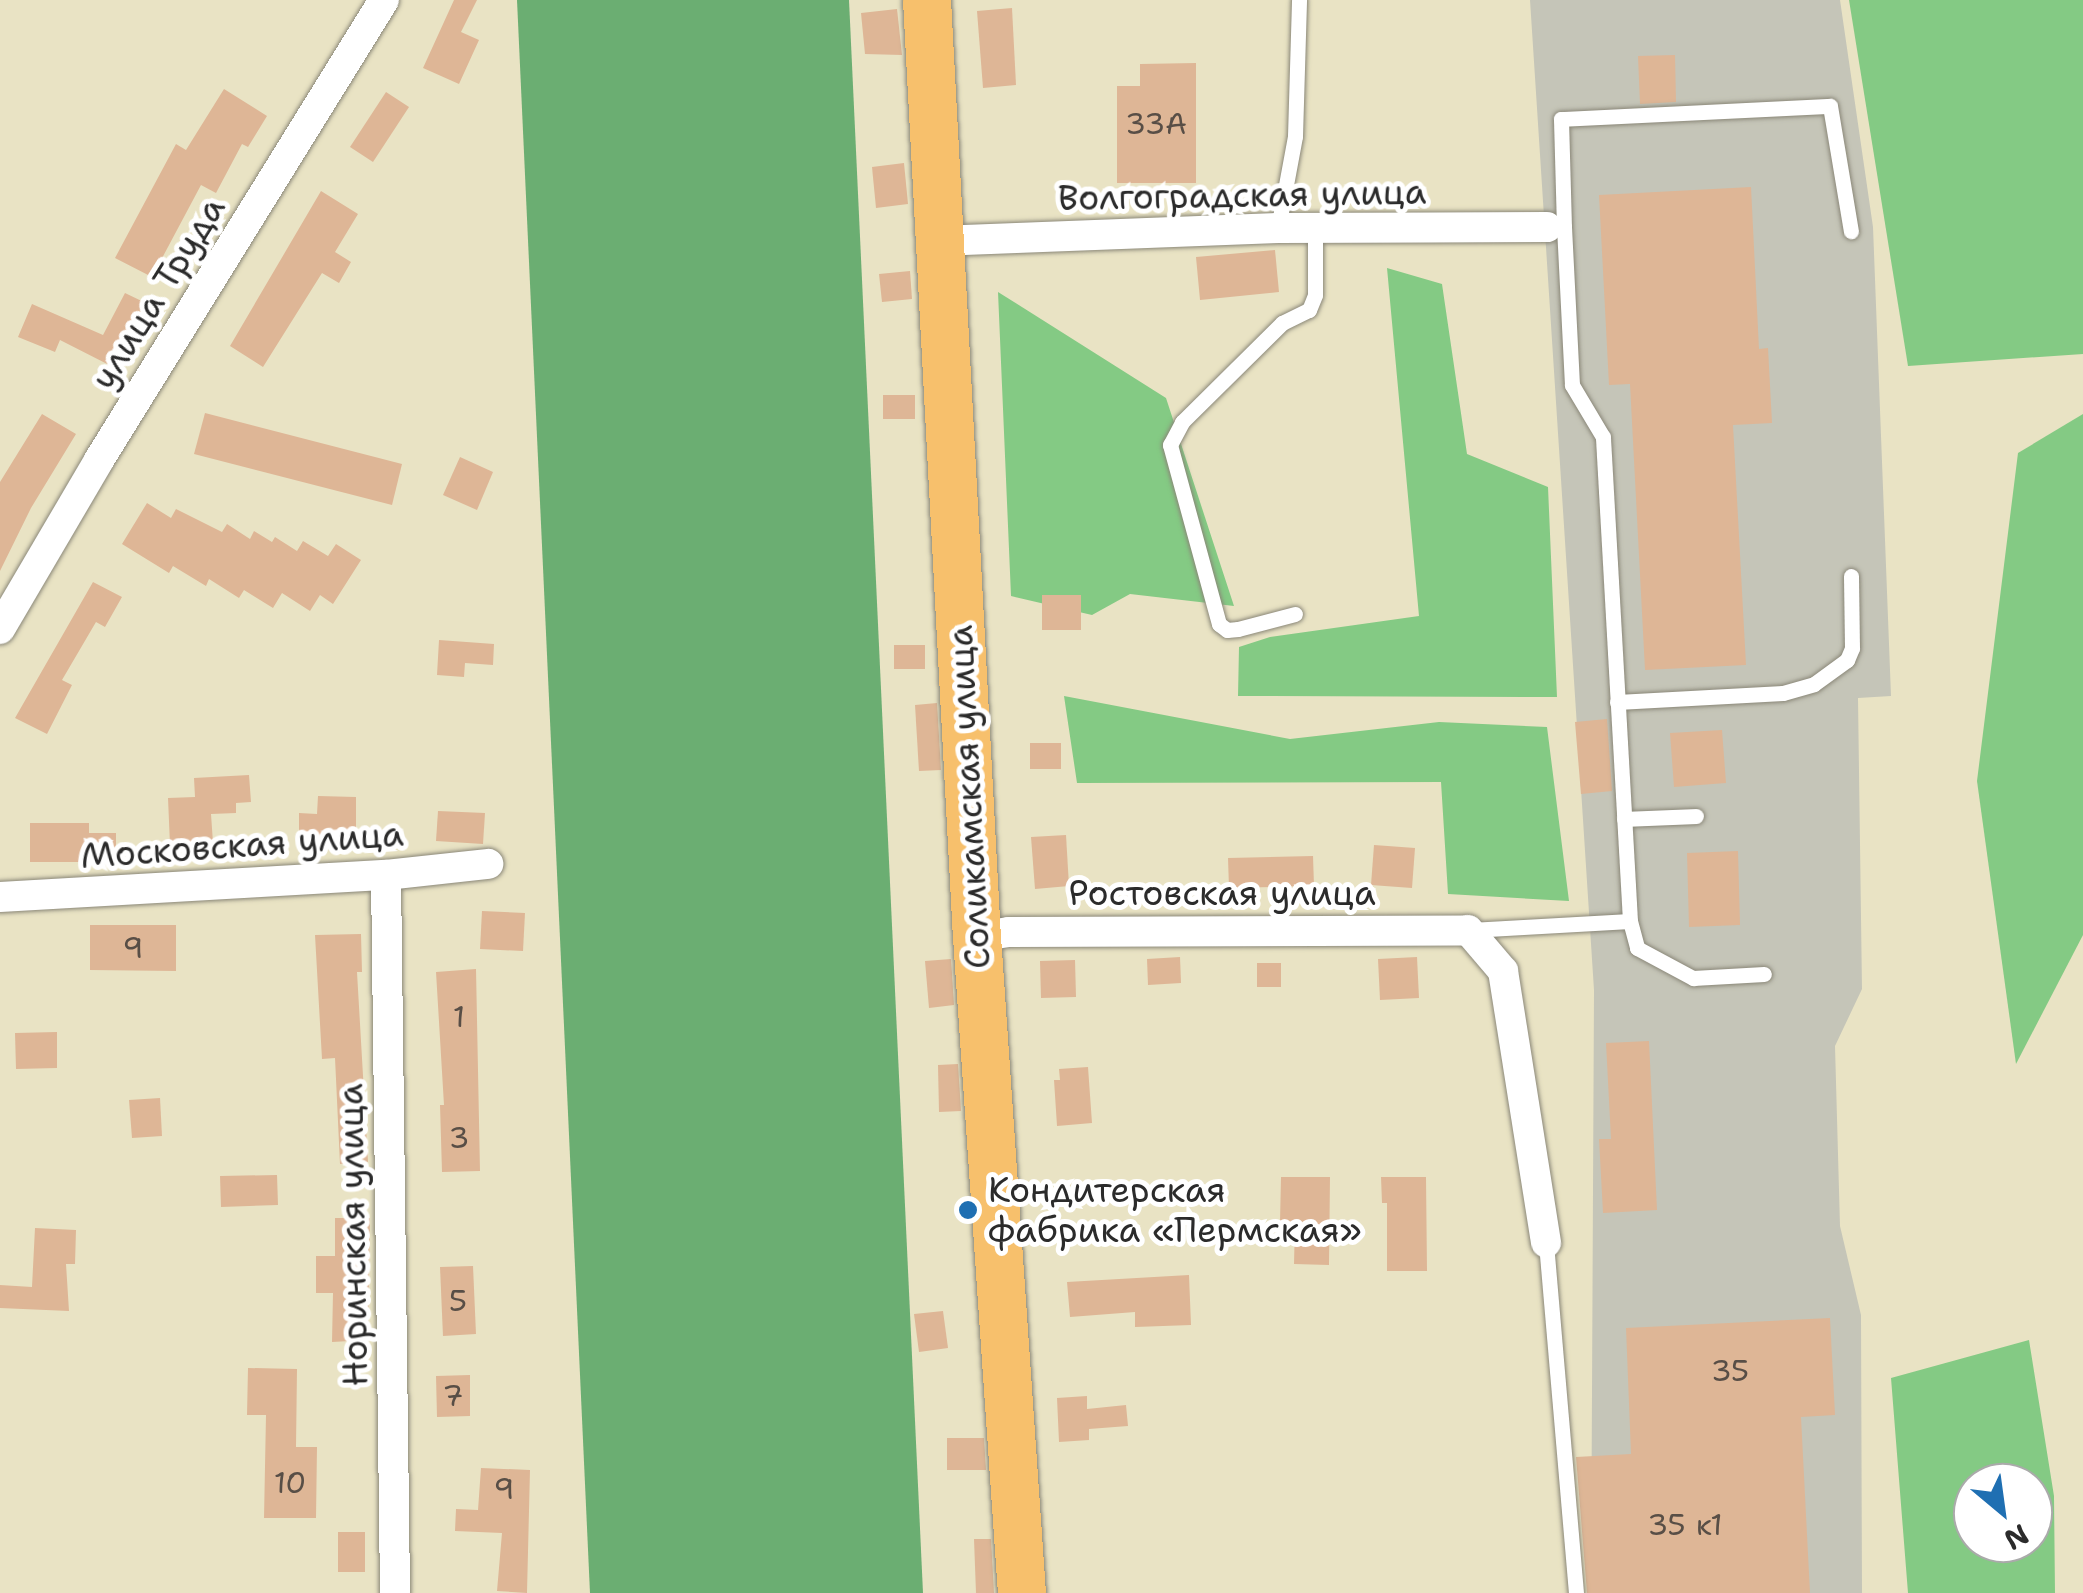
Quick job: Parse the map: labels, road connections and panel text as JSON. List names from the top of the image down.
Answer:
{
  "streets": {
    "main road": ["Соликамская улица"],
    "street": [
      "Волгоградская улица",
      "улица Труда",
      "Московская улица",
      "Ростовская улица",
      "Норинская улица"
    ]
  },
  "crossings": [
    ["Волгоградская улица", "Соликамская улица"],
    ["Соликамская улица", "Ростовская улица"],
    ["Московская улица", "Норинская улица"]
  ],
  "places": ["Кондитерская фабрика «Пермская»"],
  "house_numbers": [
    "33А",
    "9",
    "1",
    "3",
    "5",
    "35",
    "7",
    "10",
    "9",
    "35 к1"
  ],
  "north": "bottom right"
}
